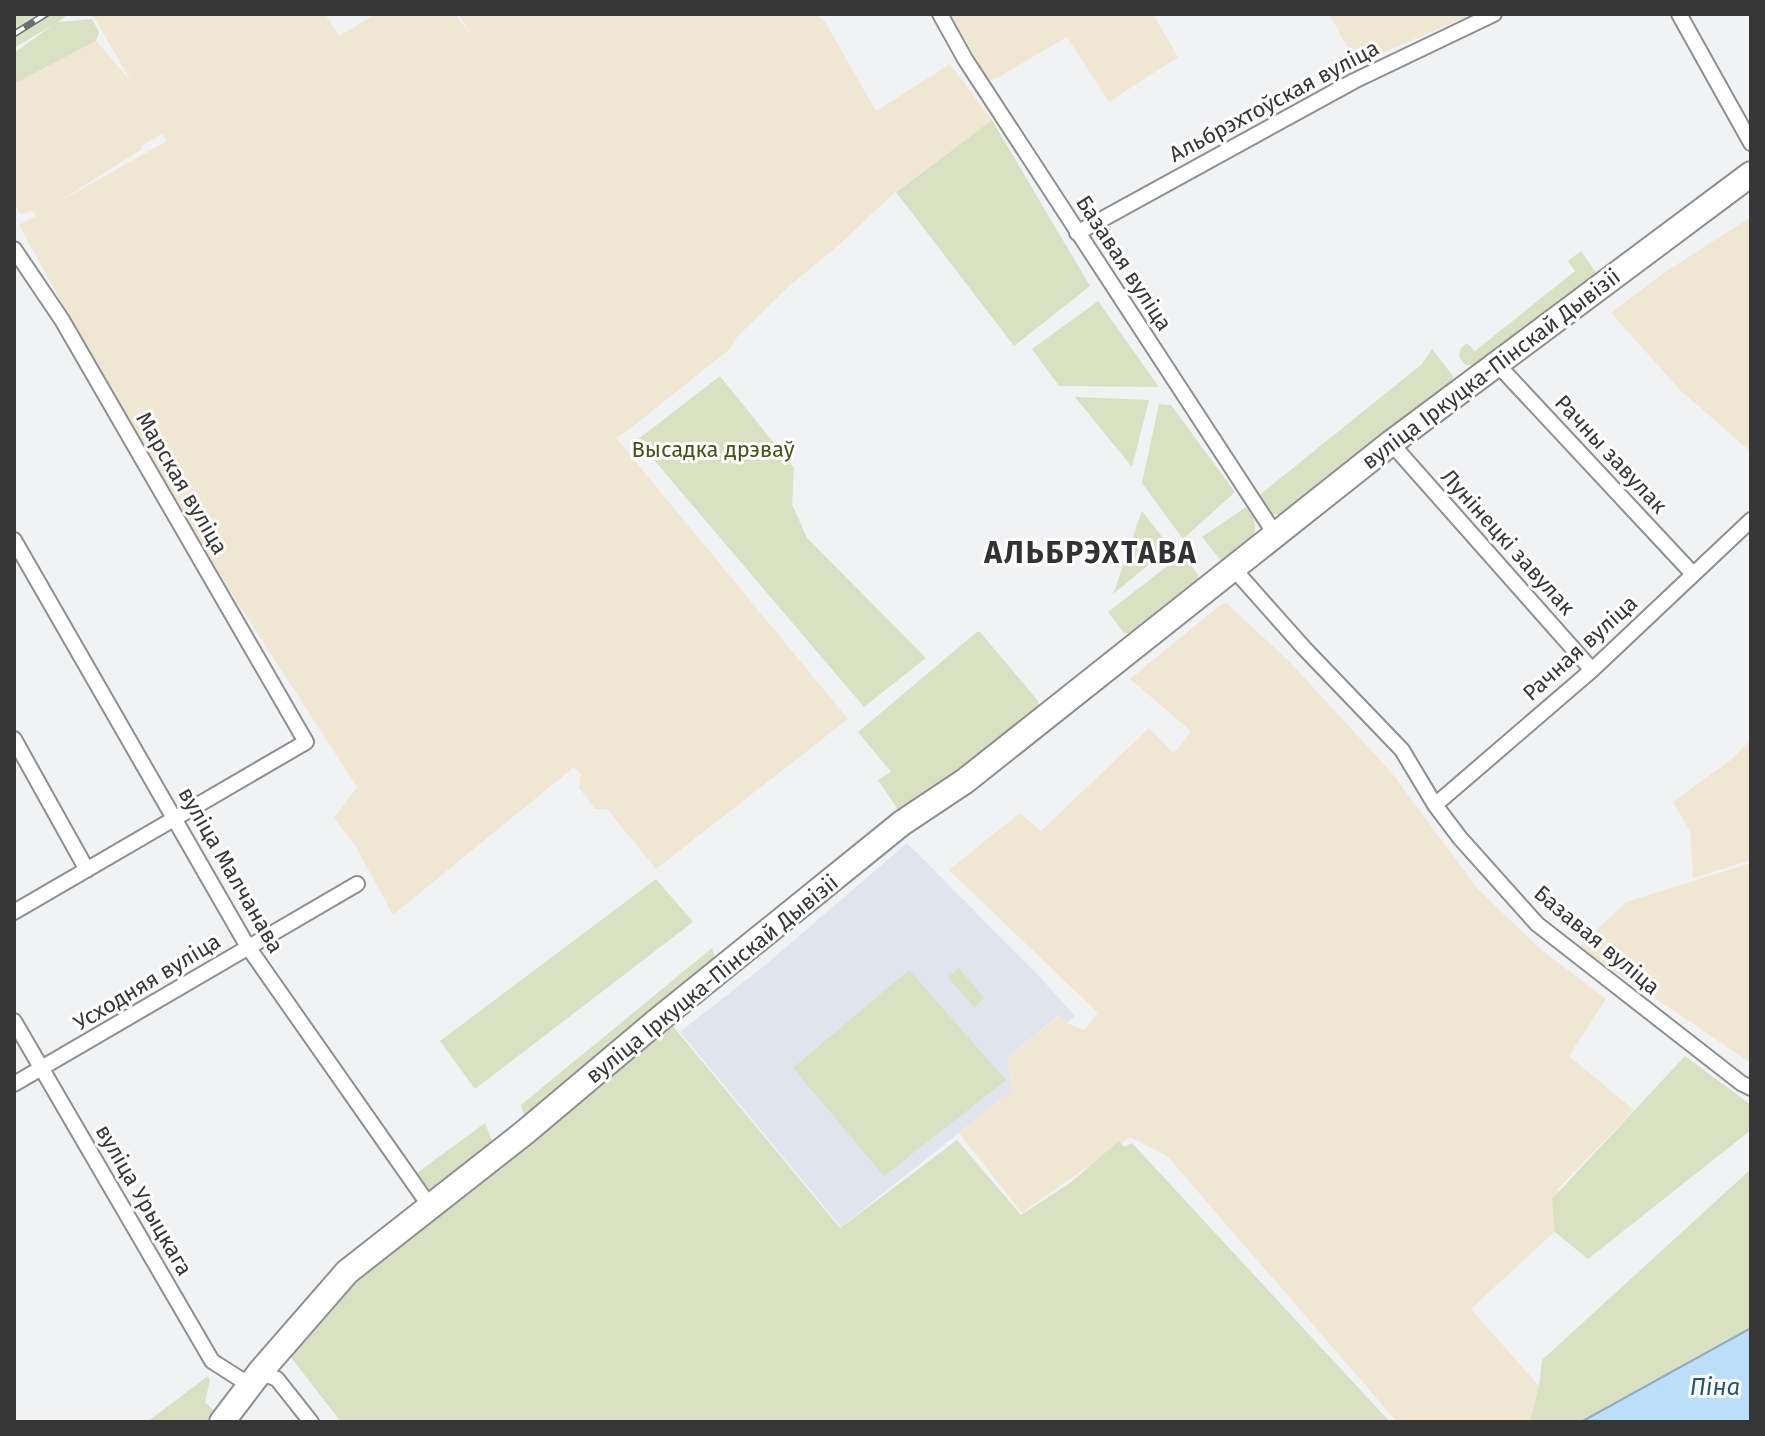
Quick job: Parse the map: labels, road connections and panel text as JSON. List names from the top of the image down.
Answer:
{
  "streets": {
    "main road": ["вуліца Іркуцка-Пінскай Дывізіі"],
    "street": [
      "Альбрэхтоўская вуліца",
      "Базавая вуліца",
      "Рачны завулак",
      "Марская вуліца",
      "Лунінецкі завулак",
      "Рачная вуліца",
      "вуліца Малчанава",
      "Усходняя вуліца",
      "вуліца Урыцкага"
    ]
  },
  "crossings": [
    ["Альбрэхтоўская вуліца", "Базавая вуліца"],
    ["Базавая вуліца", "вуліца Іркуцка-Пінскай Дывізіі"],
    ["Базавая вуліца", "Рачная вуліца"],
    ["вуліца Іркуцка-Пінскай Дывізіі", "Рачны завулак"],
    ["вуліца Іркуцка-Пінскай Дывізіі", "Лунінецкі завулак"],
    ["вуліца Іркуцка-Пінскай Дывізіі", "вуліца Малчанава"],
    ["вуліца Іркуцка-Пінскай Дывізіі", "вуліца Урыцкага"],
    ["Рачны завулак", "Рачная вуліца"],
    ["Марская вуліца", "вуліца Малчанава"],
    ["Лунінецкі завулак", "Рачная вуліца"],
    ["вуліца Малчанава", "Усходняя вуліца"],
    ["Усходняя вуліца", "вуліца Урыцкага"]
  ],
  "districts": ["АЛЬБРЭХТАВА"],
  "water": ["Піна"],
  "parks": ["Высадка дрэваў"]
}
